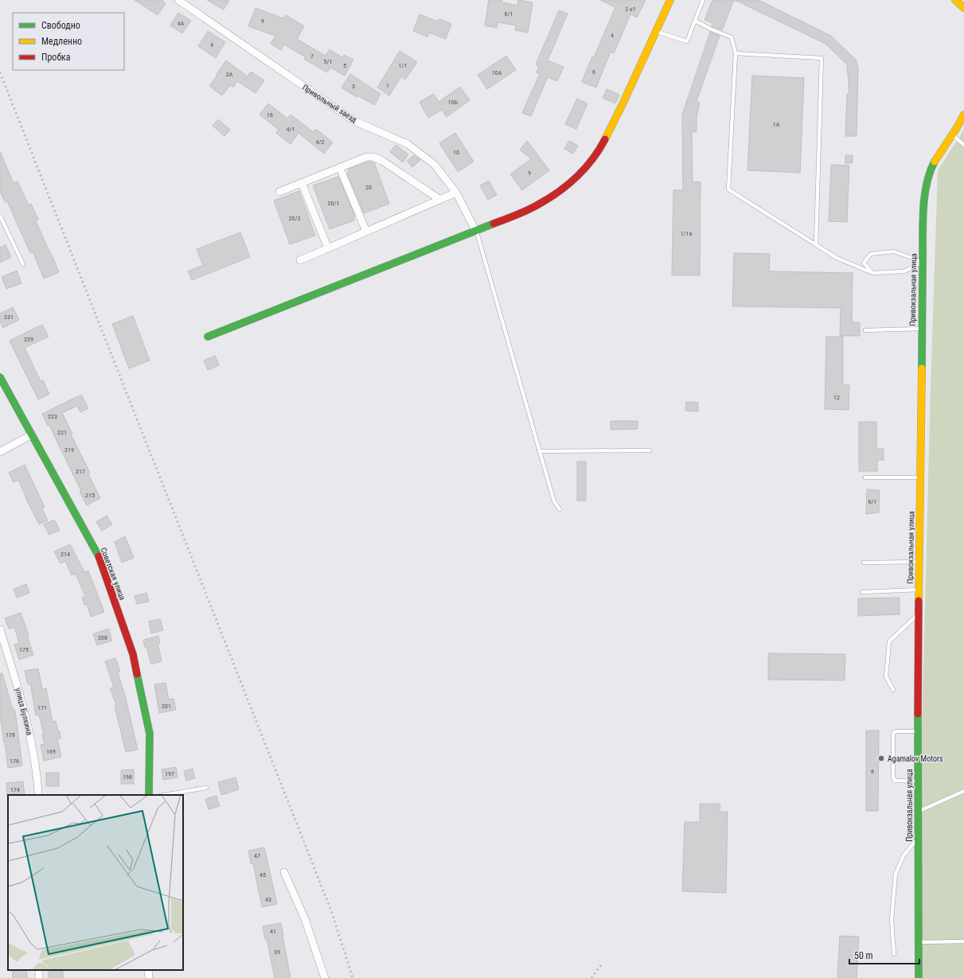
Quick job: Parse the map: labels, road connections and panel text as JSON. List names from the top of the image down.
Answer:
{
  "streets": {
    "street": [
      "Привольный заезд",
      "Привокзальная улица",
      "Советская улица",
      "улица Булкина"
    ]
  },
  "places": ["Agamalov Motors"],
  "house_numbers": [
    "2 к1",
    "6/1",
    "9",
    "4А",
    "4",
    "4",
    "7",
    "5/1",
    "5",
    "1/1",
    "6",
    "10А",
    "2А",
    "1",
    "3",
    "10Б",
    "16",
    "1А",
    "4/1",
    "4/2",
    "10",
    "9",
    "20",
    "20/1",
    "20/2",
    "1/1а",
    "231",
    "229",
    "12",
    "223",
    "221",
    "219",
    "217",
    "215",
    "6/1",
    "214",
    "208",
    "175",
    "201",
    "171",
    "178",
    "169",
    "176",
    "6",
    "197",
    "198",
    "174",
    "47",
    "45",
    "43",
    "41",
    "39"
  ],
  "legend": ["Свободно", "Медленно", "Пробка"],
  "scale_bar": "50 m"
}
